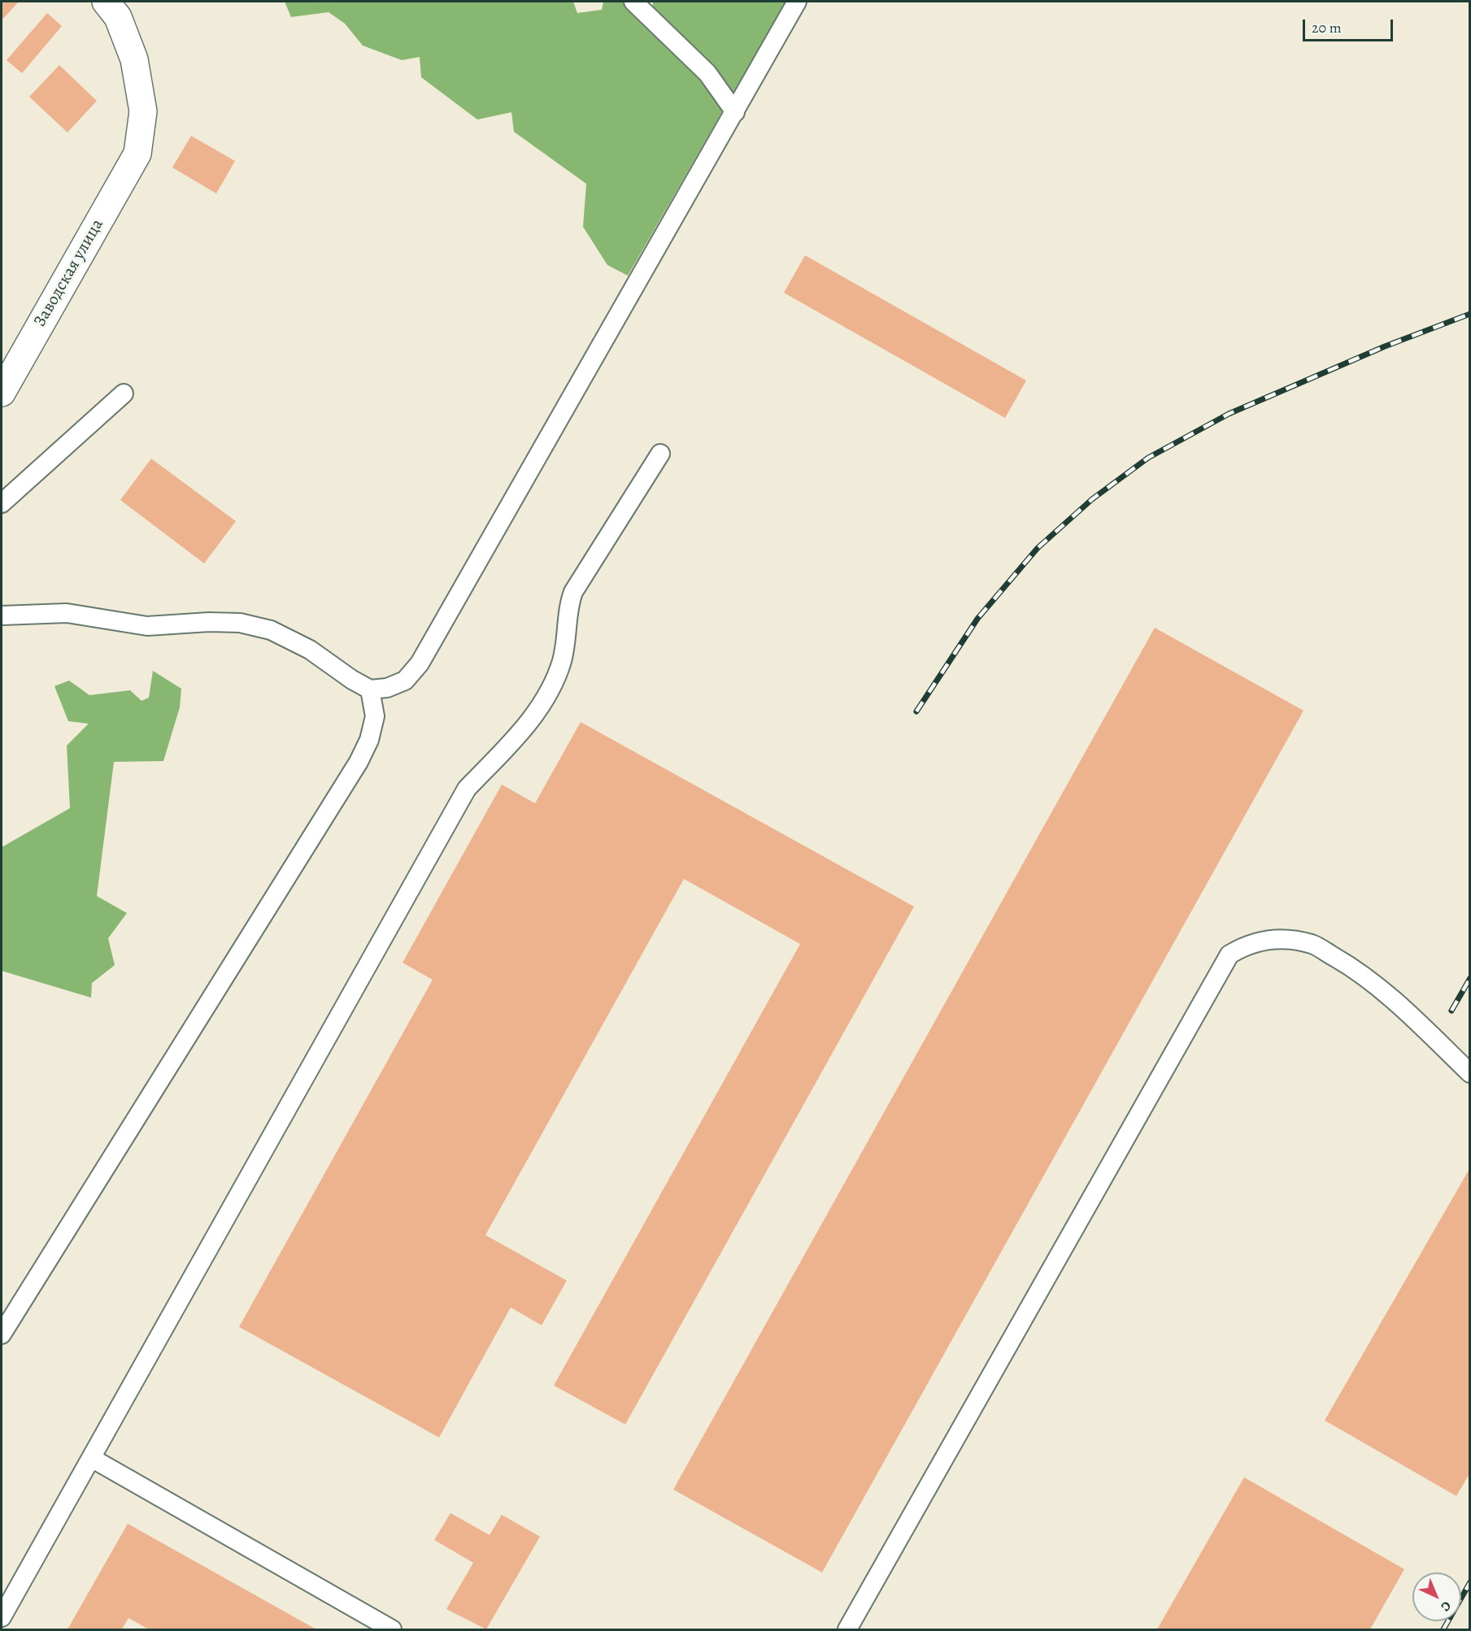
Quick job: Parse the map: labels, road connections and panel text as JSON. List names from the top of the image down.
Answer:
{
  "streets": {
    "street": ["Заводская улица"]
  },
  "scale_bar": "20 m",
  "north": "bottom right"
}
